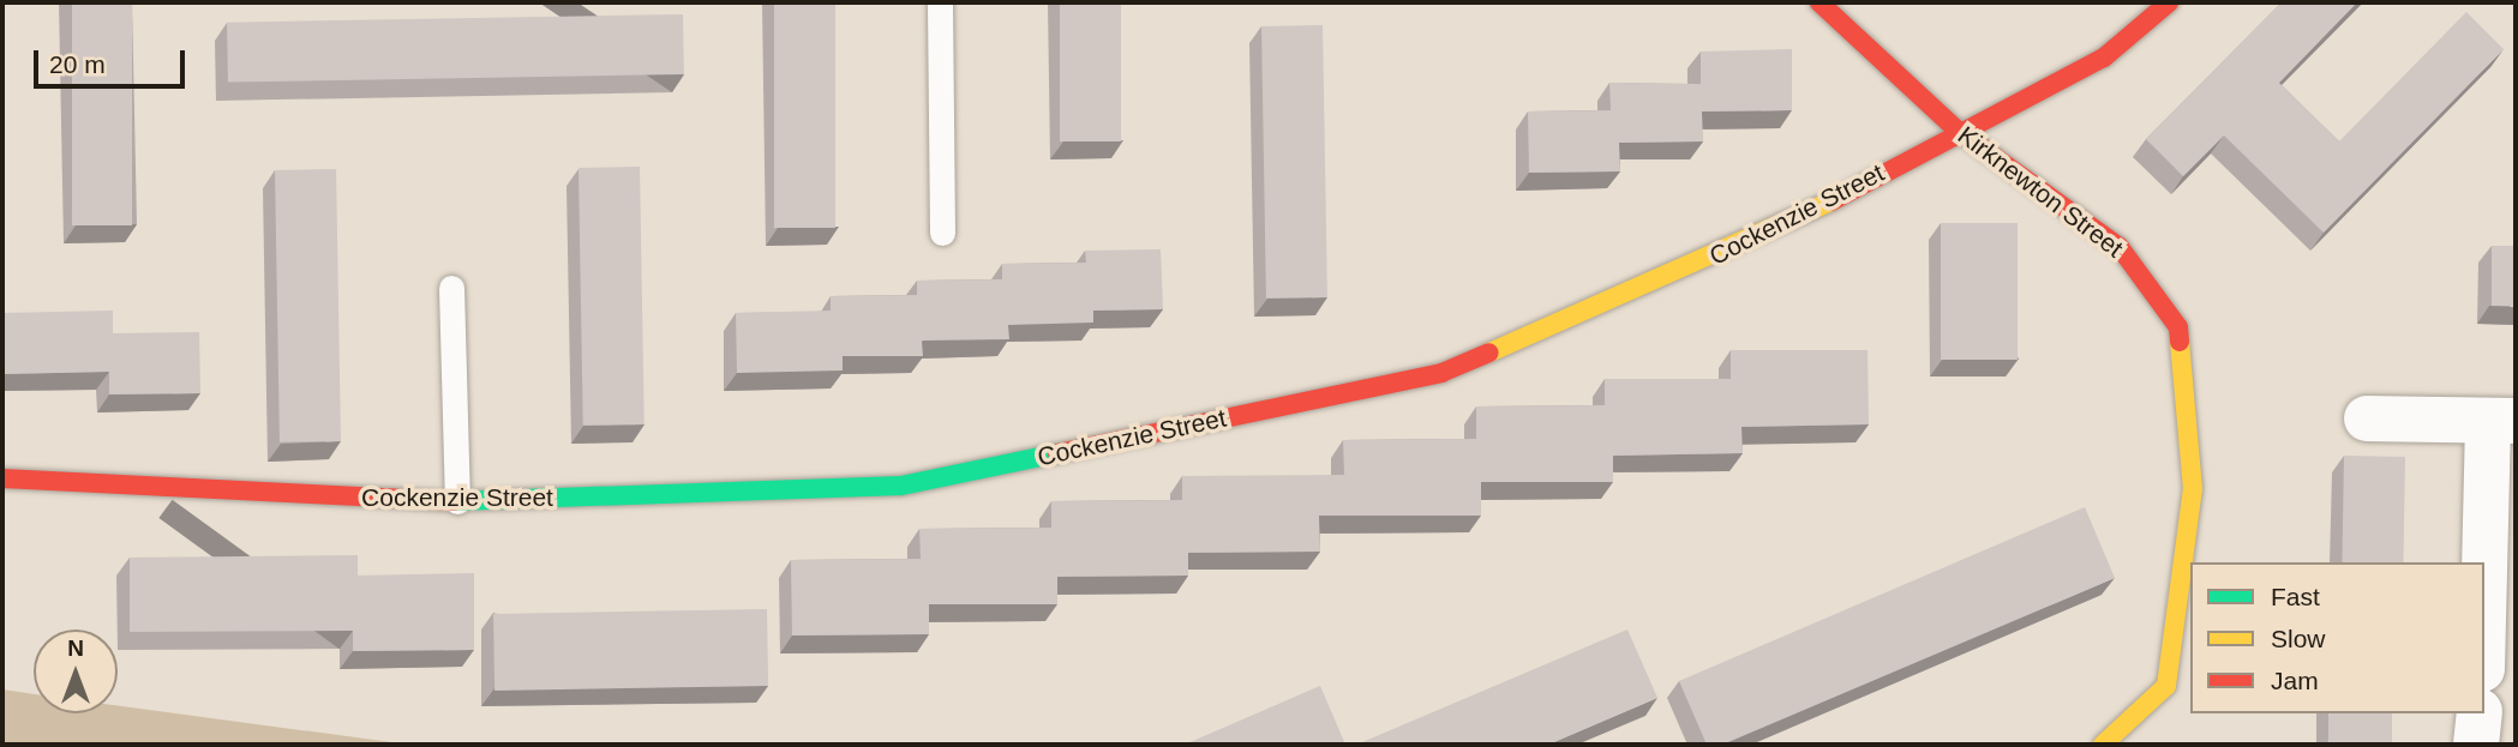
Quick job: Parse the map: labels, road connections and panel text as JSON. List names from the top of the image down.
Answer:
{
  "streets": {
    "street": ["Kirknewton Street", "Cockenzie Street"]
  },
  "crossings": [
    ["Kirknewton Street", "Cockenzie Street"]
  ],
  "legend": ["Fast", "Slow", "Jam"],
  "scale_bar": "20 m",
  "north": "top"
}
